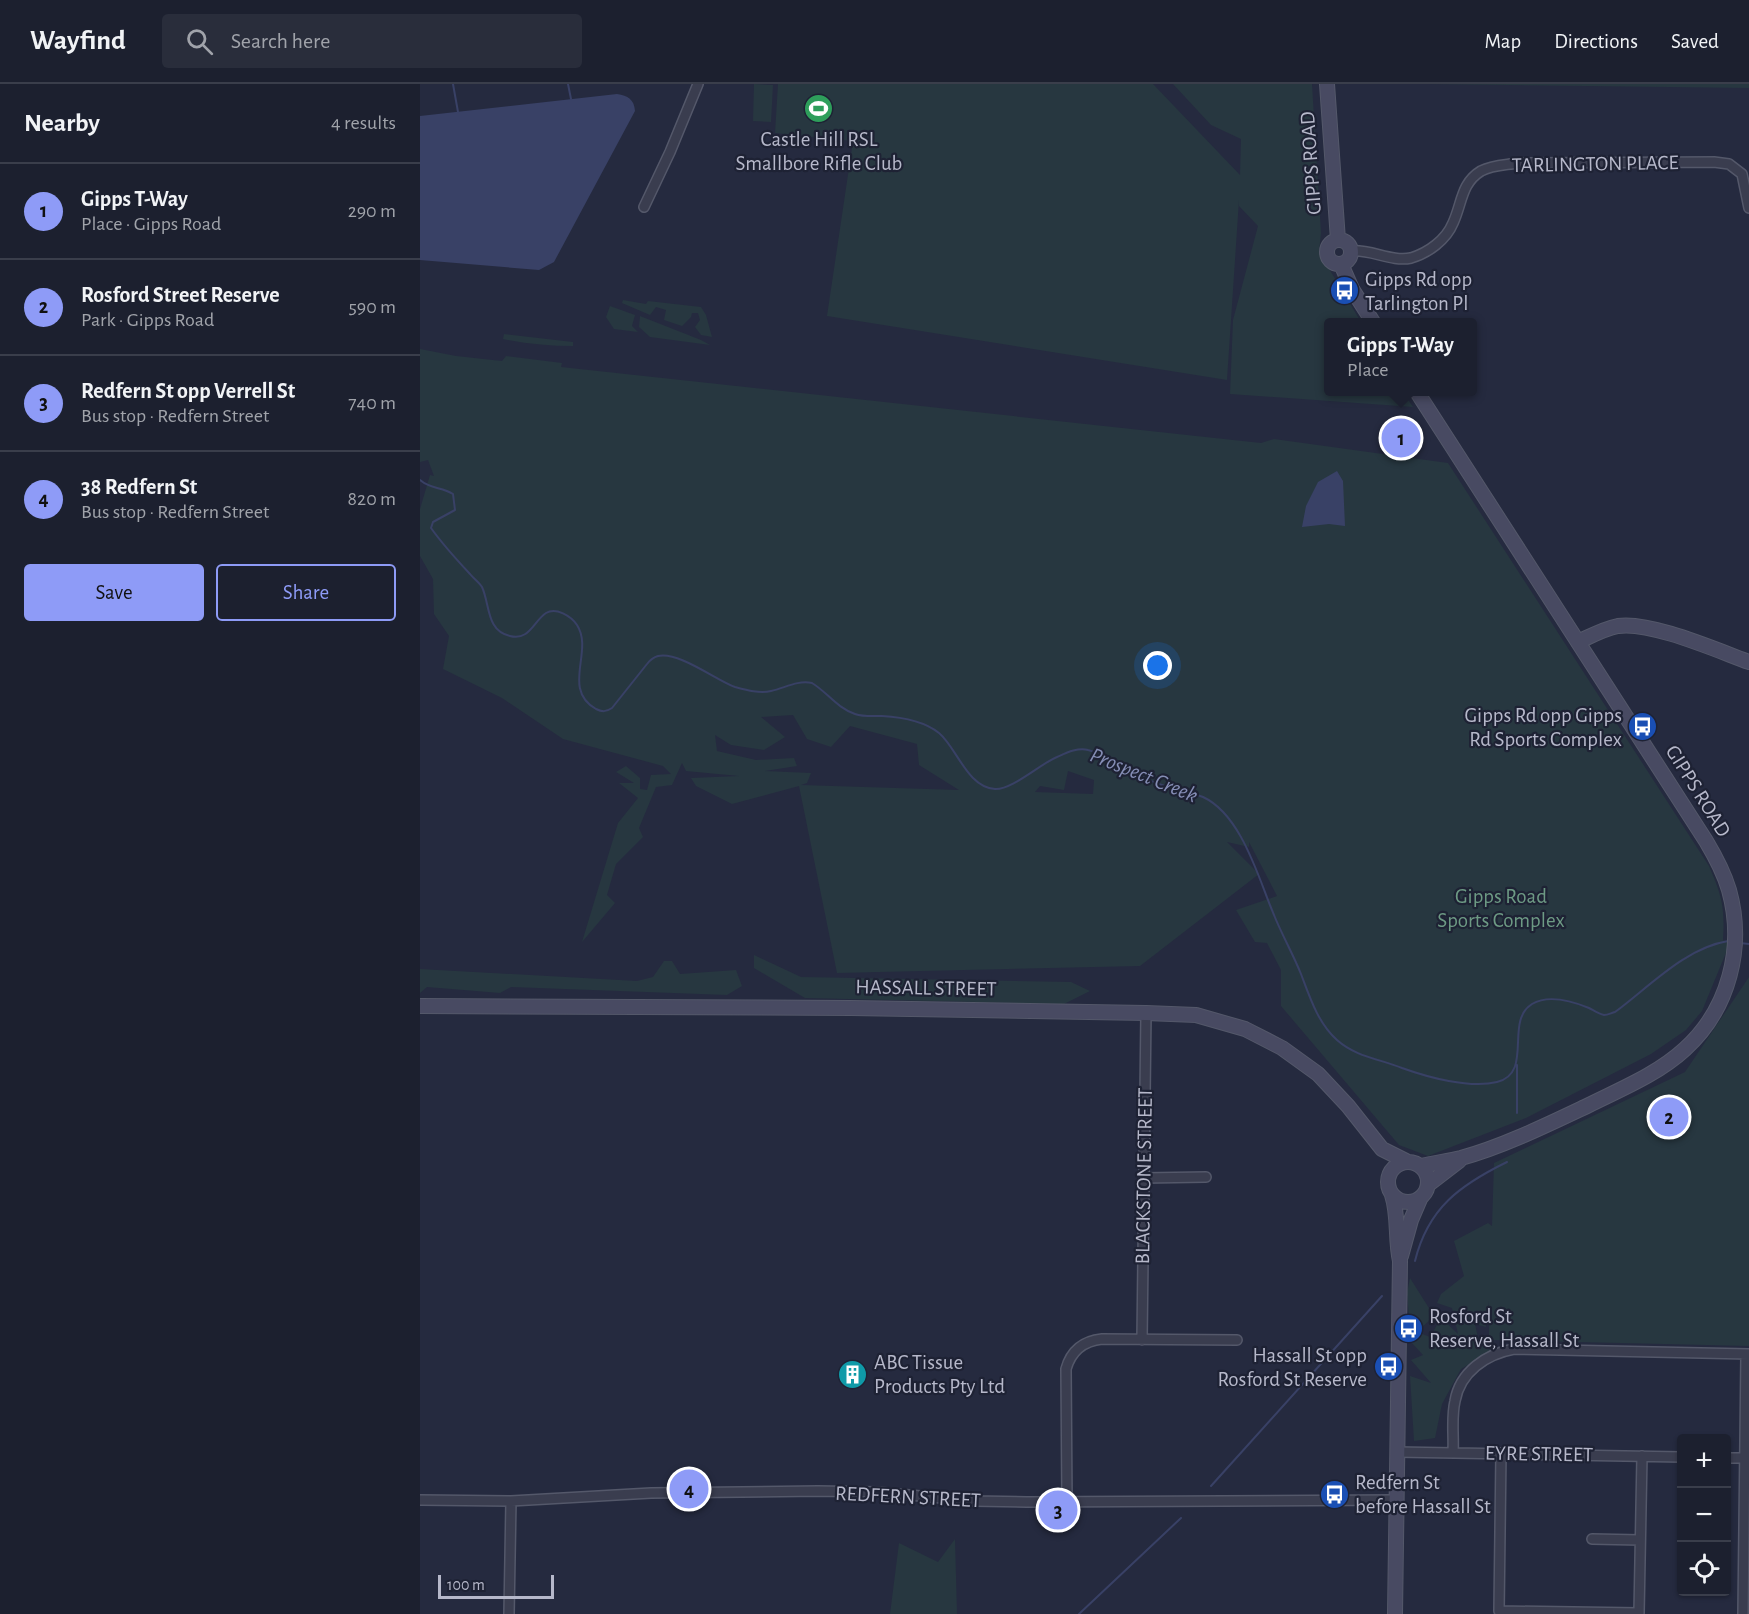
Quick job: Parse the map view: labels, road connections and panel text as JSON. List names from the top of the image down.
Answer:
{
  "streets": {
    "main road": ["GIPPS ROAD", "HASSALL STREET"],
    "street": [
      "TARLINGTON PLACE",
      "BLACKSTONE STREET",
      "EYRE STREET",
      "REDFERN STREET"
    ]
  },
  "crossings": [
    ["GIPPS ROAD", "TARLINGTON PLACE"],
    ["GIPPS ROAD", "HASSALL STREET"],
    ["HASSALL STREET", "BLACKSTONE STREET"]
  ],
  "water": ["Prospect Creek"],
  "parks": ["Gipps Road Sports Complex"],
  "places": {
    "sports": ["Castle Hill RSL Smallbore Rifle Club"],
    "bus stop": [
      "Gipps Rd opp Tarlington Pl",
      "Gipps Rd opp Gipps Rd Sports Complex",
      "Rosford St Reserve, Hassall St",
      "Hassall St opp Rosford St Reserve",
      "Redfern St before Hassall St"
    ],
    "building": ["ABC Tissue Products Pty Ltd"]
  },
  "scale_bar": "100 m",
  "page": {
    "header": "Wayfind",
    "search": "Search here",
    "nav": ["Map", "Directions", "Saved"],
    "heading": ["Nearby", "4 results"],
    "list": [
      {
        "mark": "1",
        "name": "Gipps T-Way",
        "note": "Place · Gipps Road",
        "value": "290 m"
      },
      {
        "mark": "2",
        "name": "Rosford Street Reserve",
        "note": "Park · Gipps Road",
        "value": "590 m"
      },
      {
        "mark": "3",
        "name": "Redfern St opp Verrell St",
        "note": "Bus stop · Redfern Street",
        "value": "740 m"
      },
      {
        "mark": "4",
        "name": "38 Redfern St",
        "note": "Bus stop · Redfern Street",
        "value": "820 m"
      }
    ],
    "popup": ["Gipps T-Way", "Place"],
    "pins": [
      "1",
      "2",
      "4",
      "3"
    ],
    "buttons": ["Save", "Share"],
    "map_buttons": ["+", "−"],
    "scale": "100 m"
  }
}
